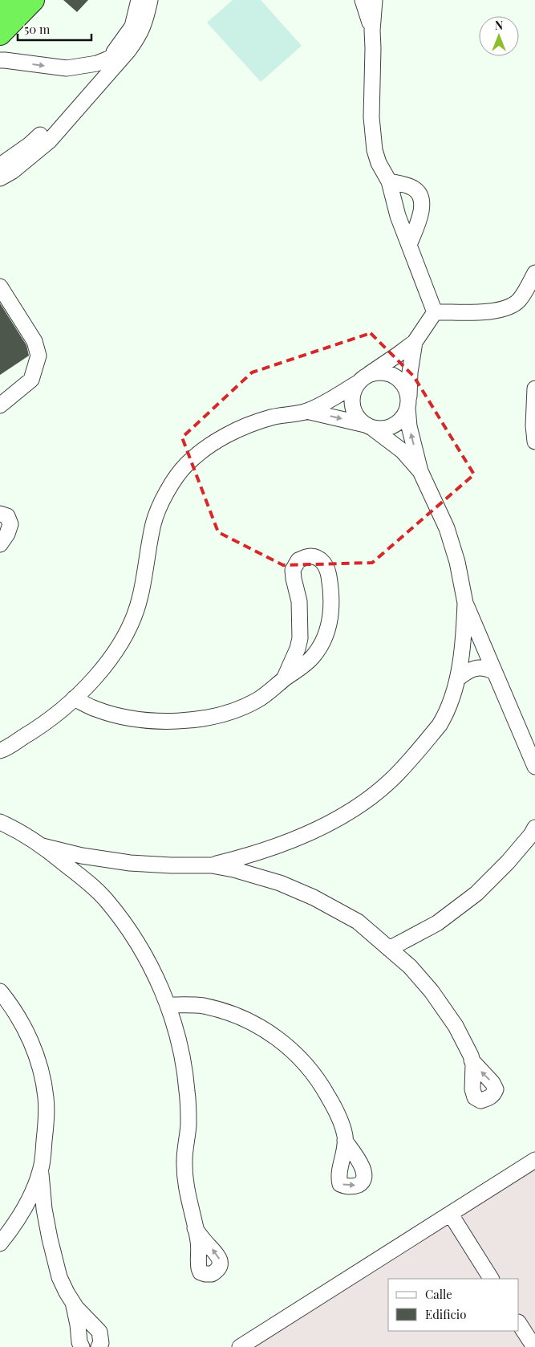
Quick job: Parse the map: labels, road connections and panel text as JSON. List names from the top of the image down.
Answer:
{
  "legend": ["Calle", "Edificio"],
  "scale_bar": "50 m",
  "north": "top"
}
